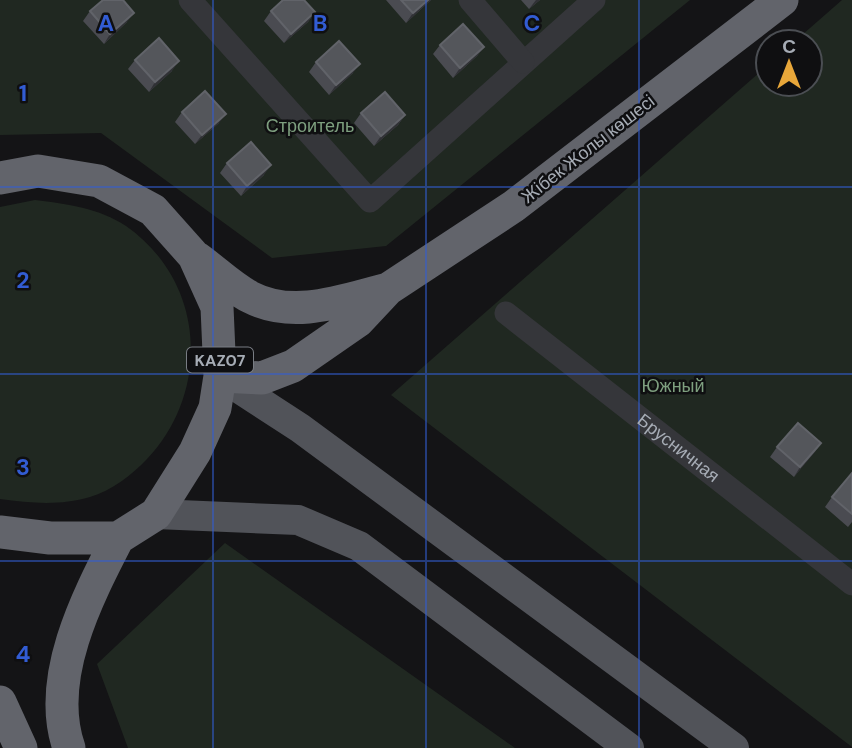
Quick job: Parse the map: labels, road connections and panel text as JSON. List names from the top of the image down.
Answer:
{
  "streets": {
    "highway": ["Жібек Жолы көшесі", "KAZ07"],
    "street": ["Брусничная"]
  },
  "crossings": [
    ["Жібек Жолы көшесі", "KAZ07"]
  ],
  "parks": ["Строитель", "Южный"],
  "north": "top",
  "grid": {
    "columns": ["A", "B", "C"],
    "rows": [
      "1",
      "2",
      "3",
      "4"
    ]
  }
}
